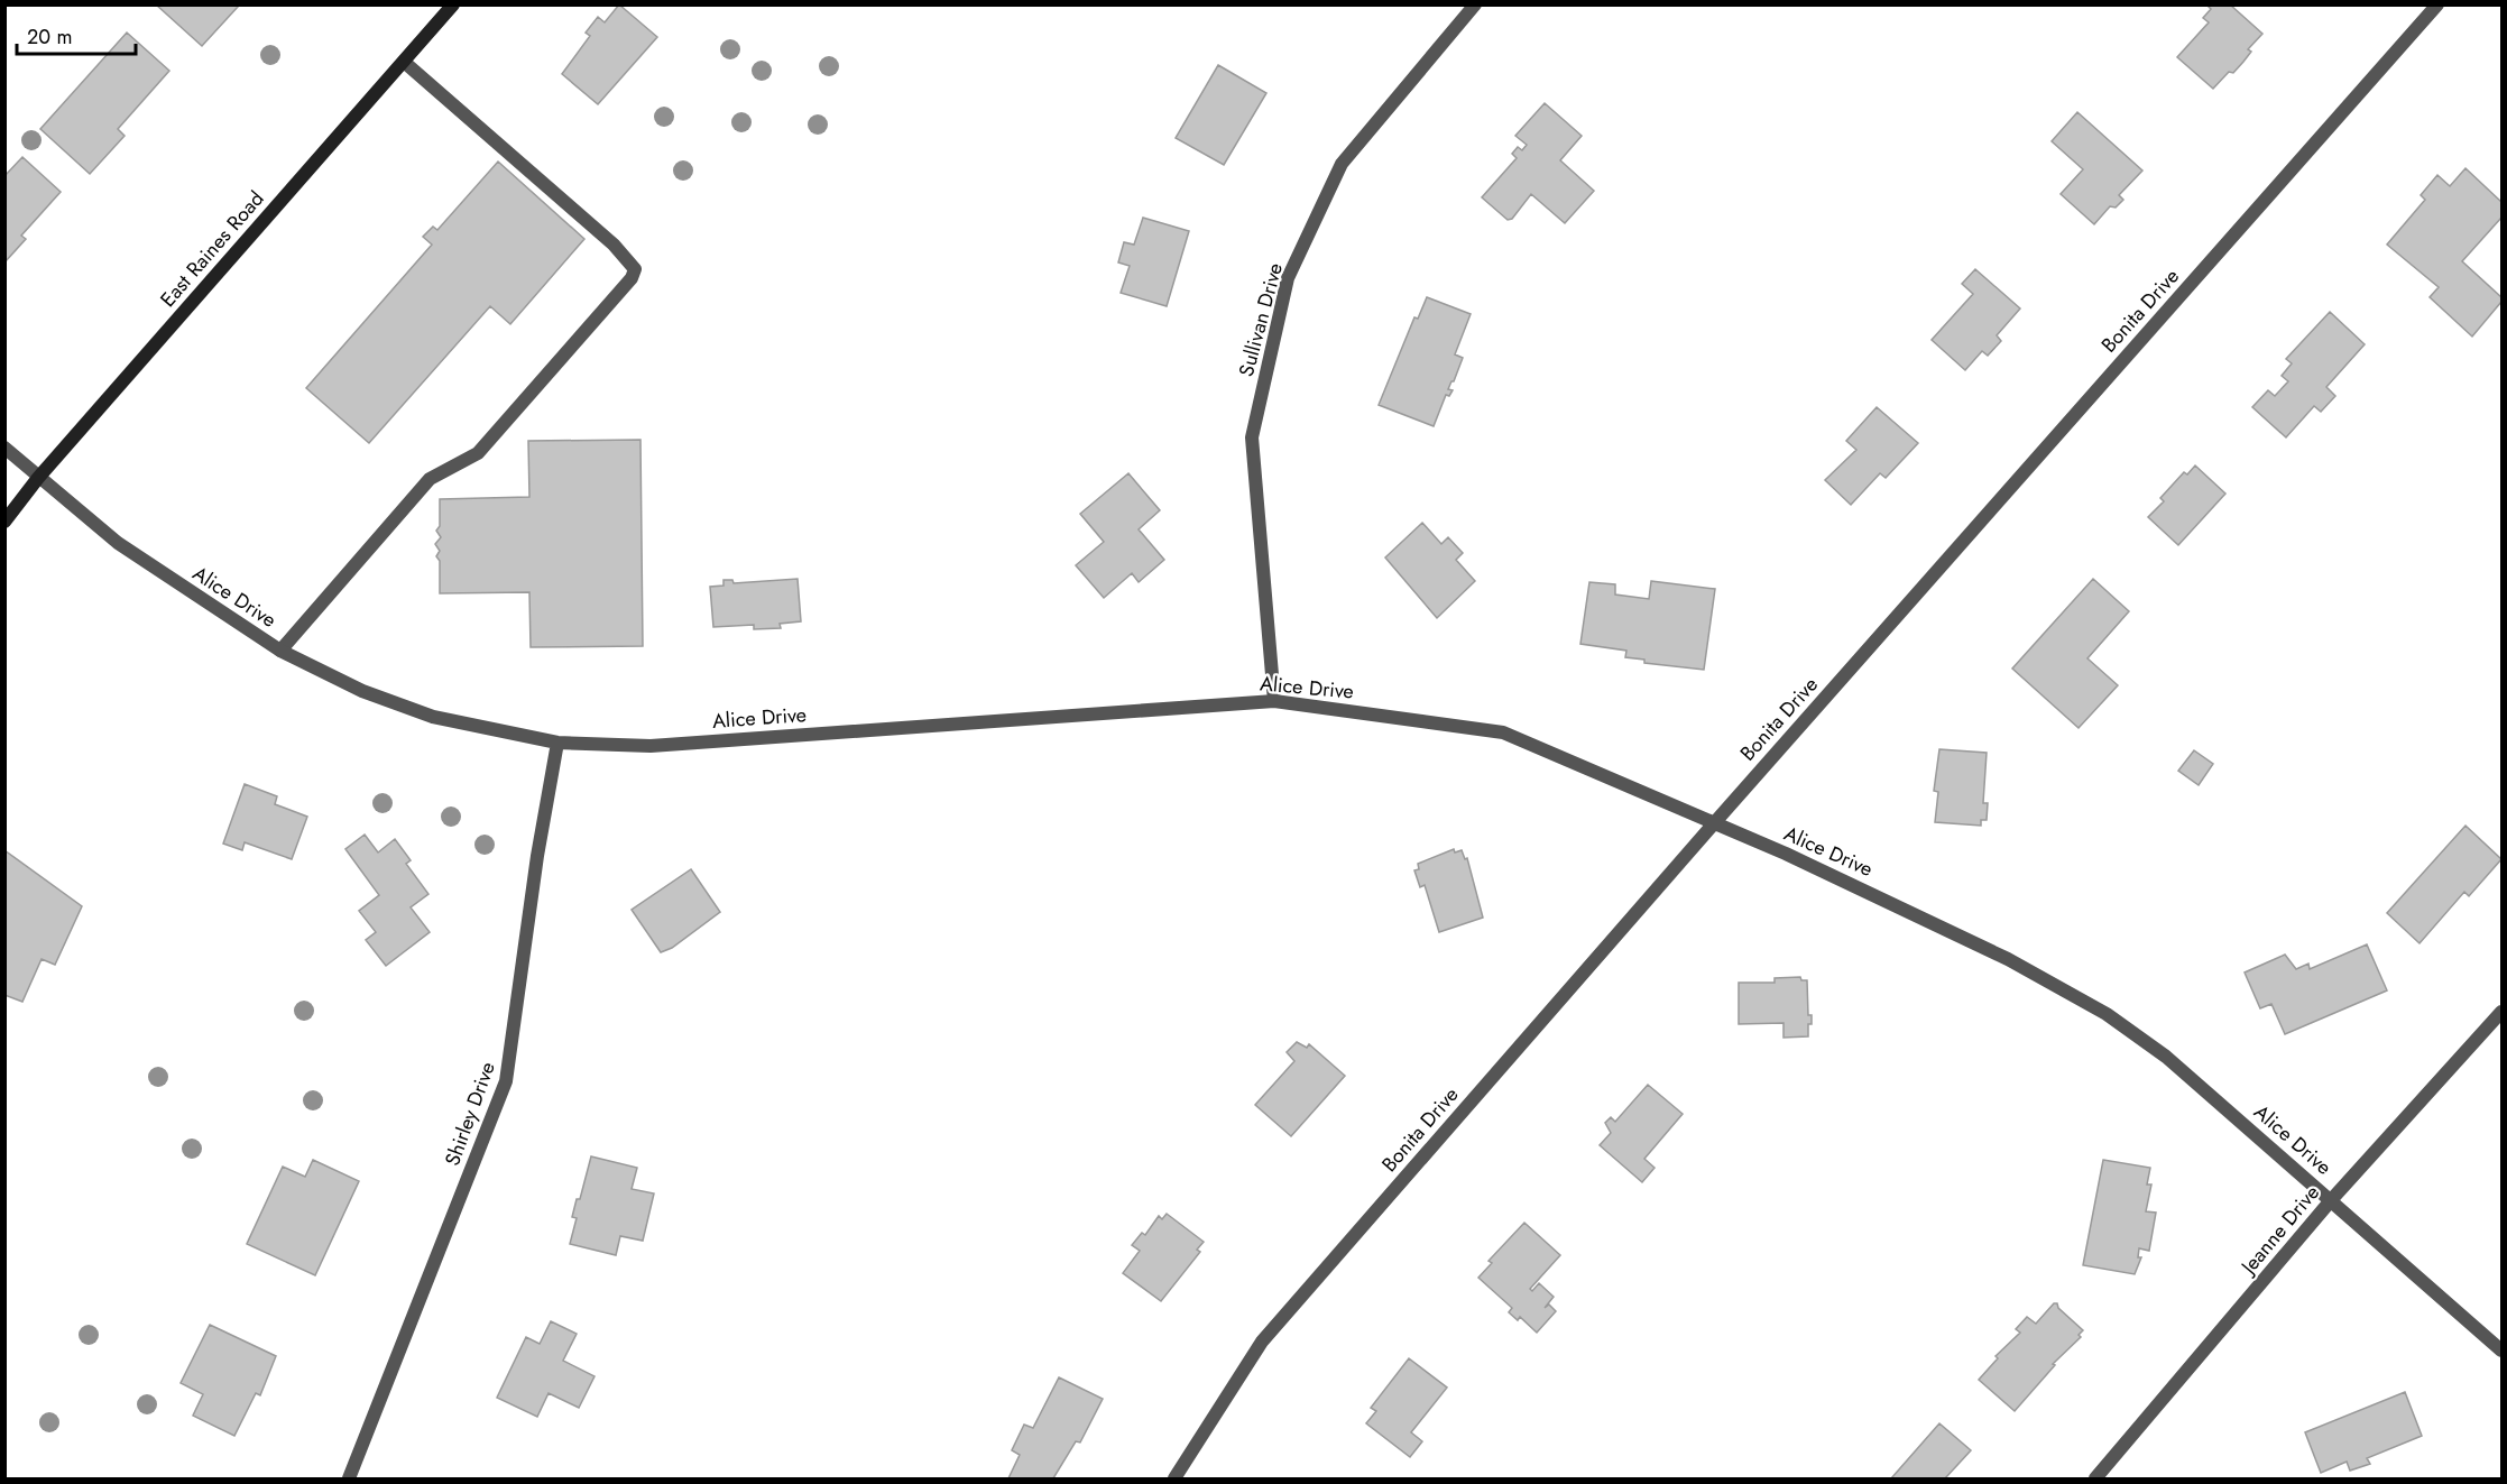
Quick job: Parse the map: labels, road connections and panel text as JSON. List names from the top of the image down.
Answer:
{
  "streets": {
    "main road": ["East Raines Road"],
    "street": [
      "Bonita Drive",
      "Sullivan Drive",
      "Alice Drive",
      "Shirley Drive",
      "Jeanne Drive"
    ]
  },
  "crossings": [
    ["East Raines Road", "Alice Drive"],
    ["Bonita Drive", "Alice Drive"],
    ["Sullivan Drive", "Alice Drive"],
    ["Alice Drive", "Shirley Drive"],
    ["Alice Drive", "Jeanne Drive"]
  ],
  "scale_bar": "20 m"
}
